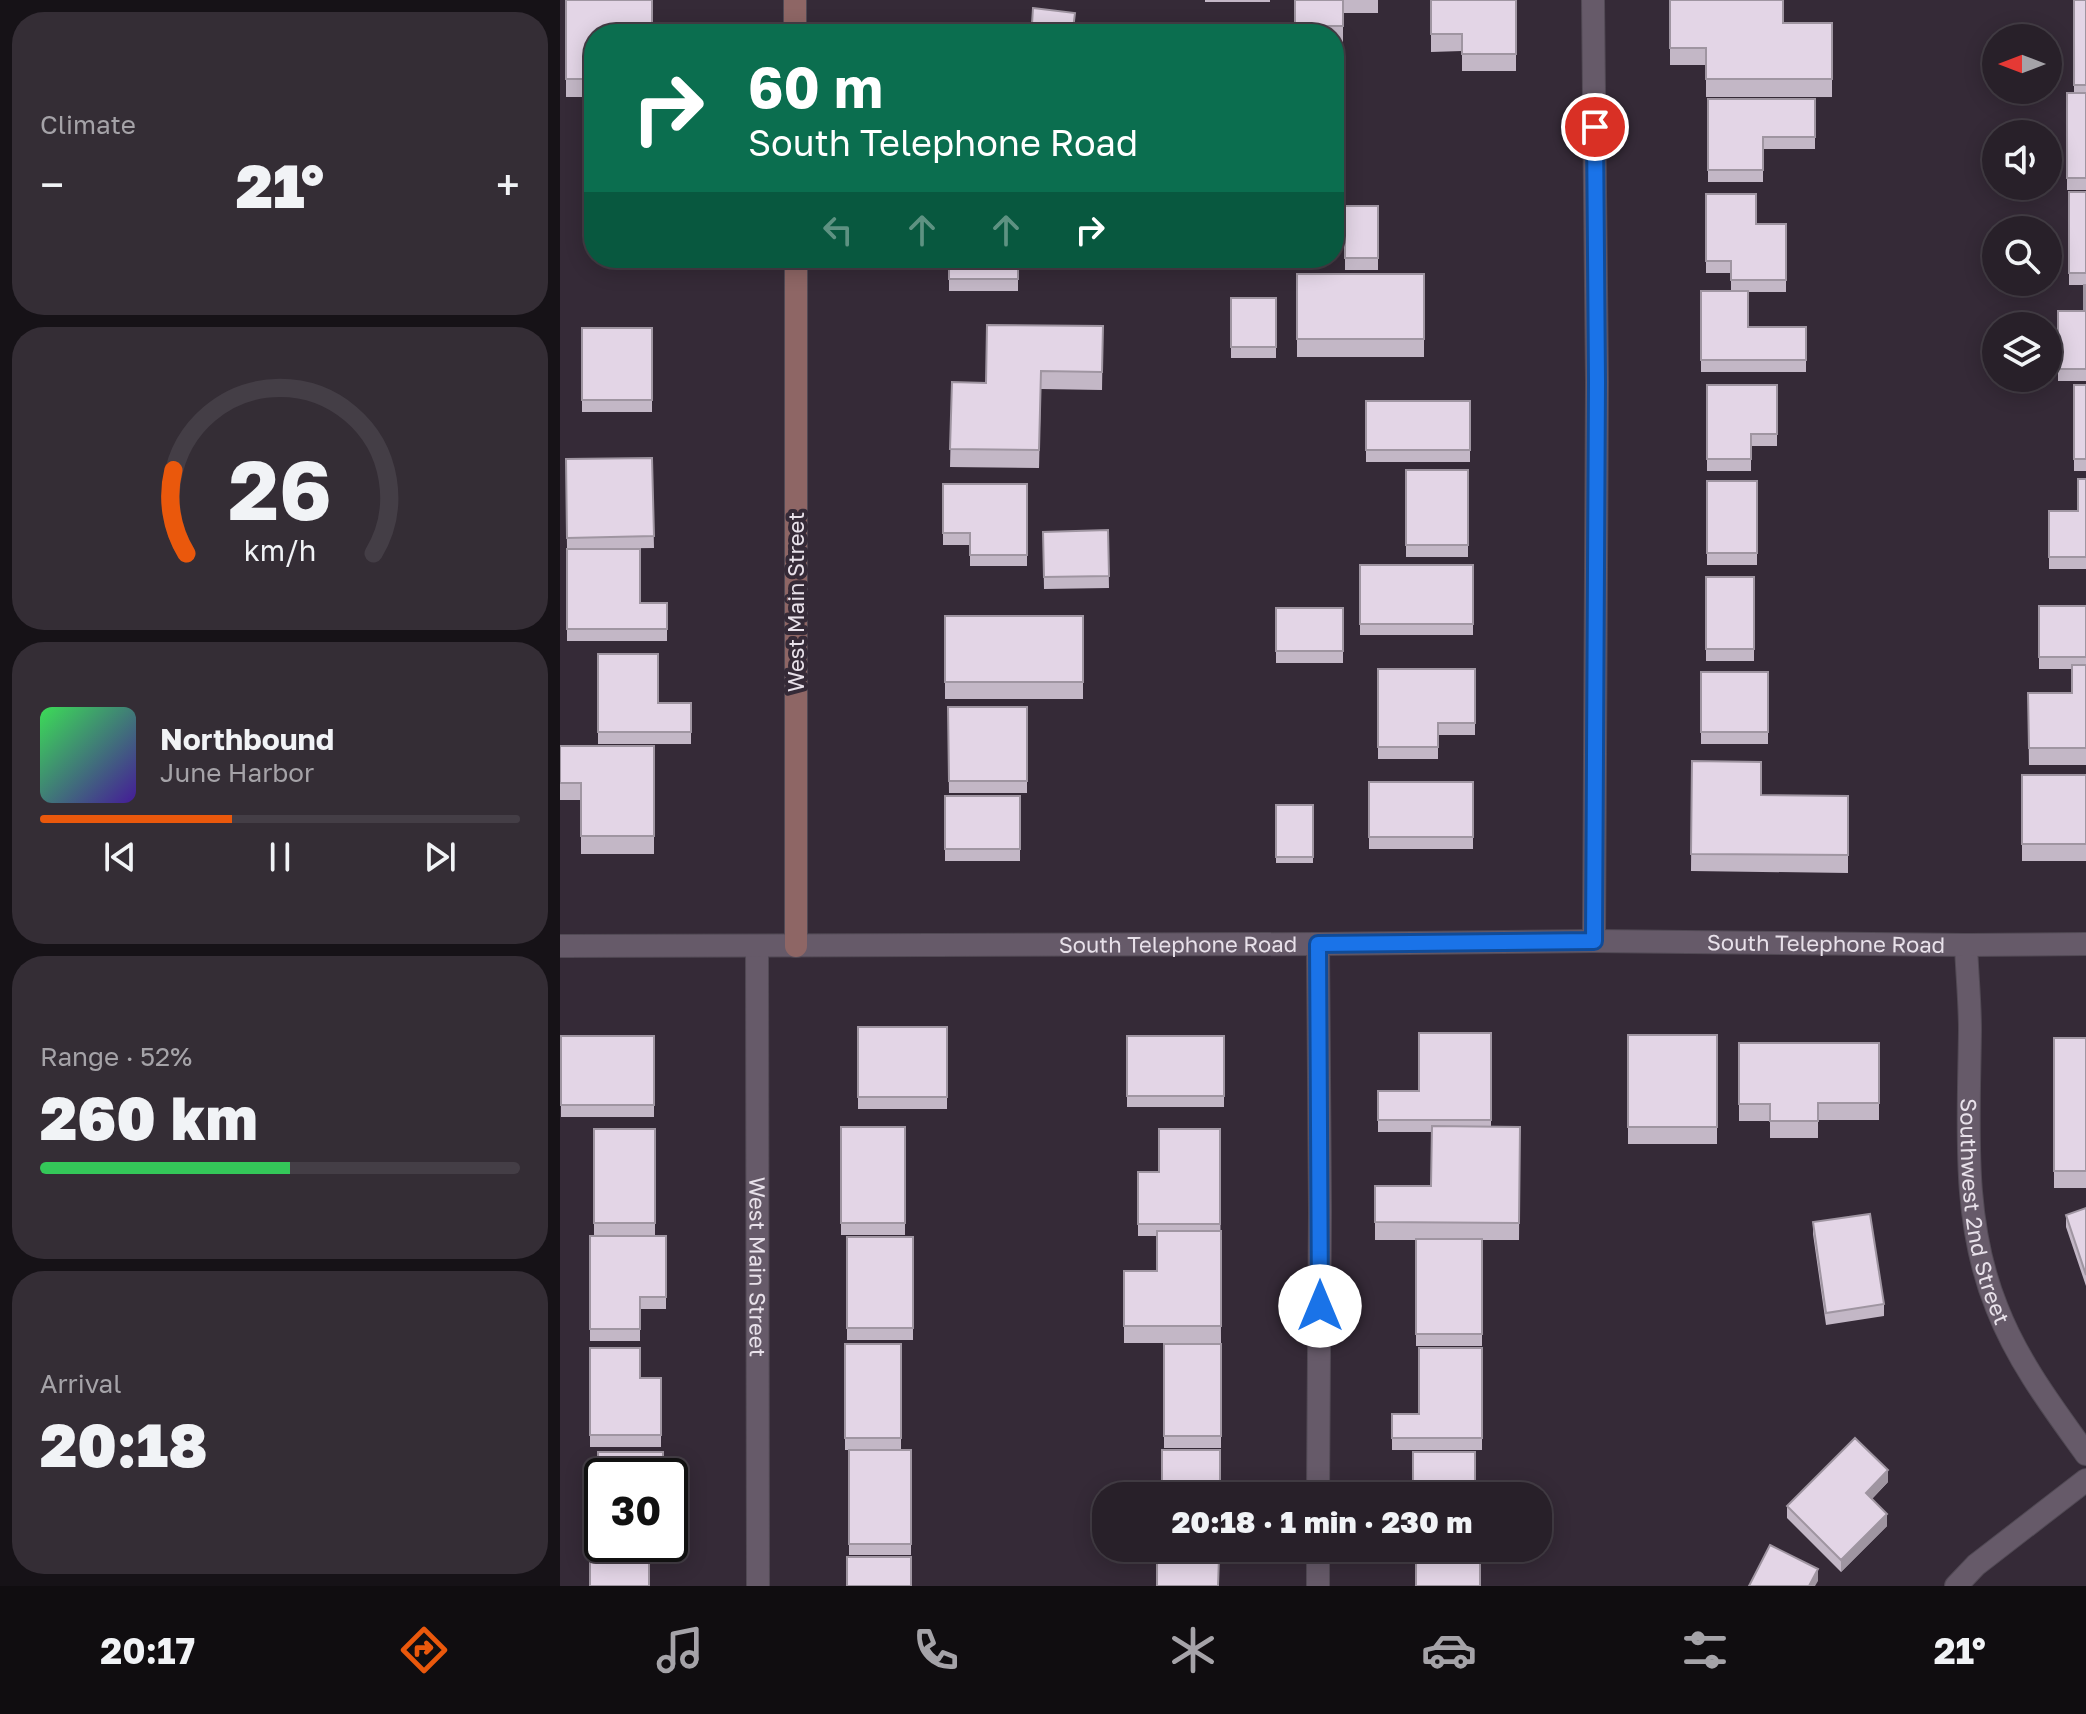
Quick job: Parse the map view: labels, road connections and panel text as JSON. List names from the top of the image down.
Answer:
{
  "streets": {
    "main road": ["West Main Street"],
    "street": ["South Telephone Road", "Southwest 2nd Street"]
  },
  "crossings": [
    ["West Main Street", "South Telephone Road"],
    ["South Telephone Road", "Southwest 2nd Street"]
  ],
  "north": "left",
  "page": {
    "tile": [
      "Climate",
      ["Range · 52%", "260 km"],
      ["Arrival", "20:18"]
    ],
    "turn": ["60 m", "South Telephone Road"],
    "heat": ["−", "21°", "+"],
    "song": ["Northbound", "June Harbor"],
    "limit": "30",
    "trip": "20:18 · 1 min · 230 m",
    "tabs": ["20:17", "21°"],
    "gauge": ["26", "km/h"]
  }
}
